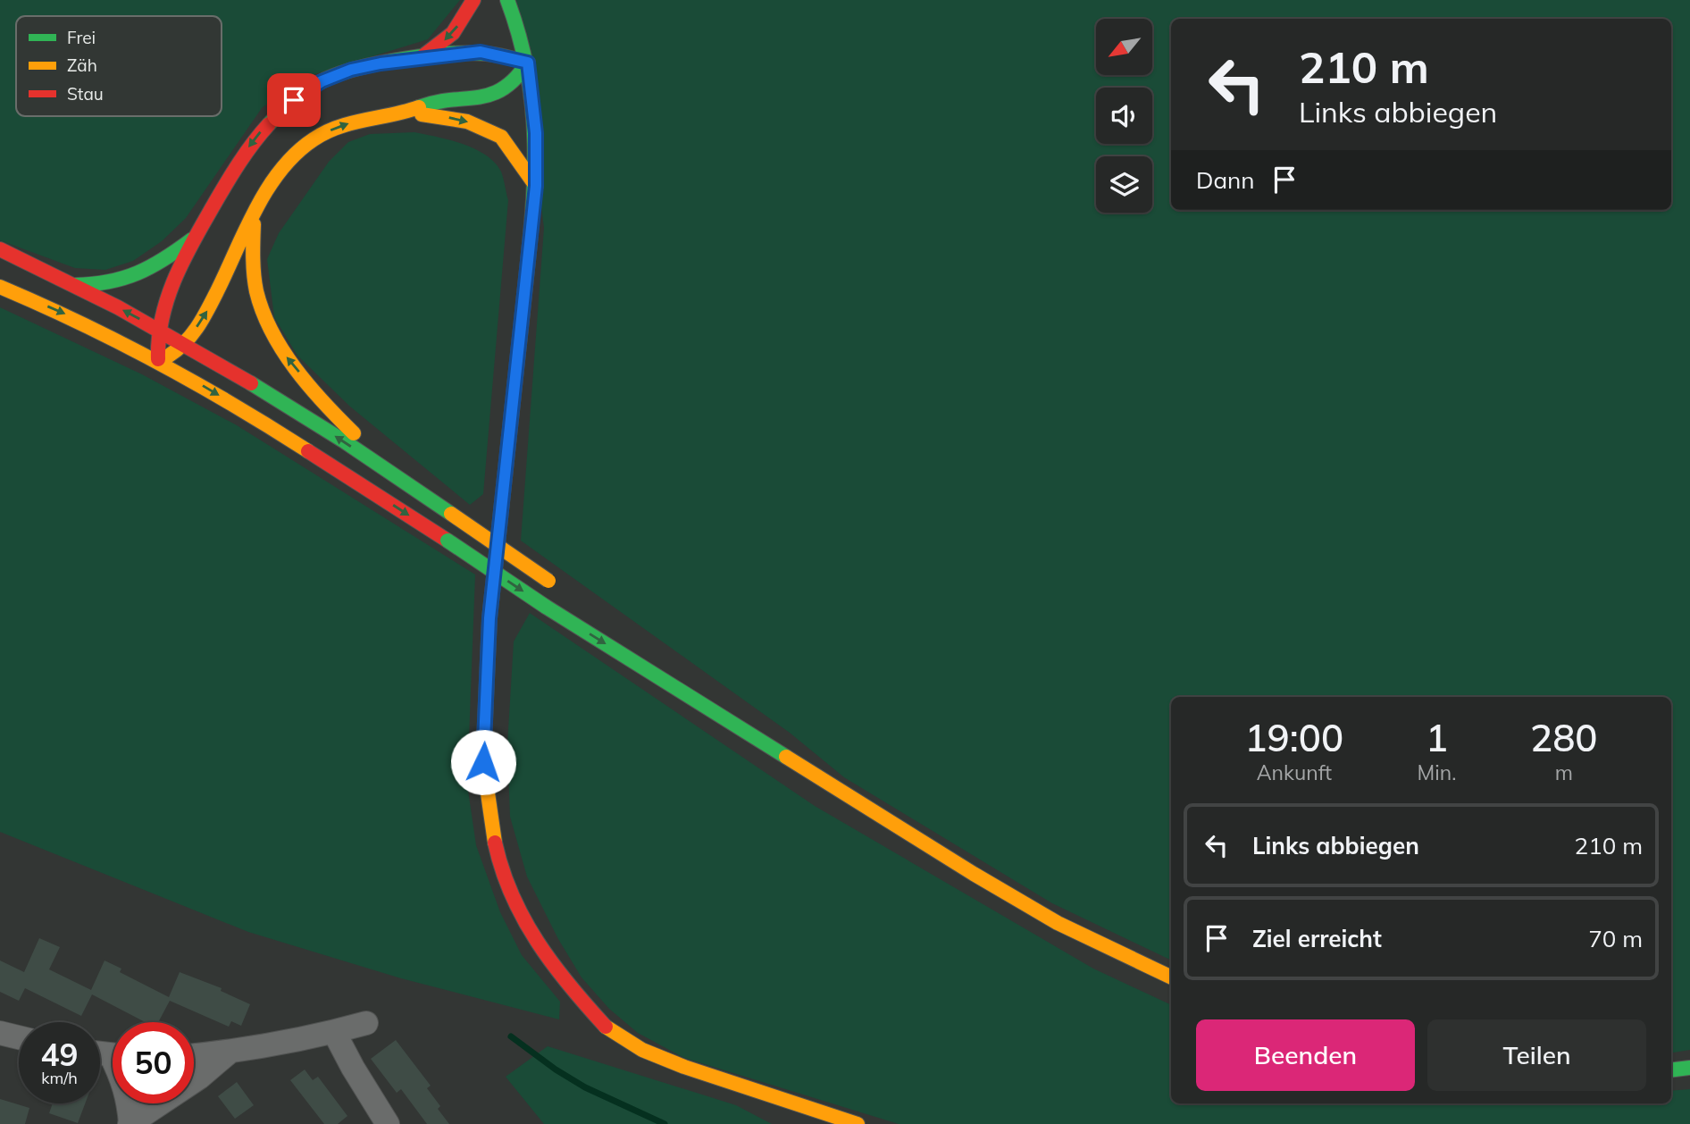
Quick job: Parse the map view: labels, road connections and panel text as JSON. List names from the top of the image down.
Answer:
{
  "legend": ["Frei", "Zäh", "Stau"],
  "north": "bottom left",
  "page": {
    "turn": ["210 m", "Links abbiegen"],
    "then": "Dann",
    "eta": [
      "19:00",
      "Ankunft",
      "1",
      "Min.",
      "280",
      "m"
    ],
    "list": [
      {
        "name": "Links abbiegen",
        "value": "210 m"
      },
      {
        "name": "Ziel erreicht",
        "value": "70 m"
      }
    ],
    "buttons": ["Beenden", "Teilen"],
    "speed": "49 km/h",
    "limit": "50"
  }
}
